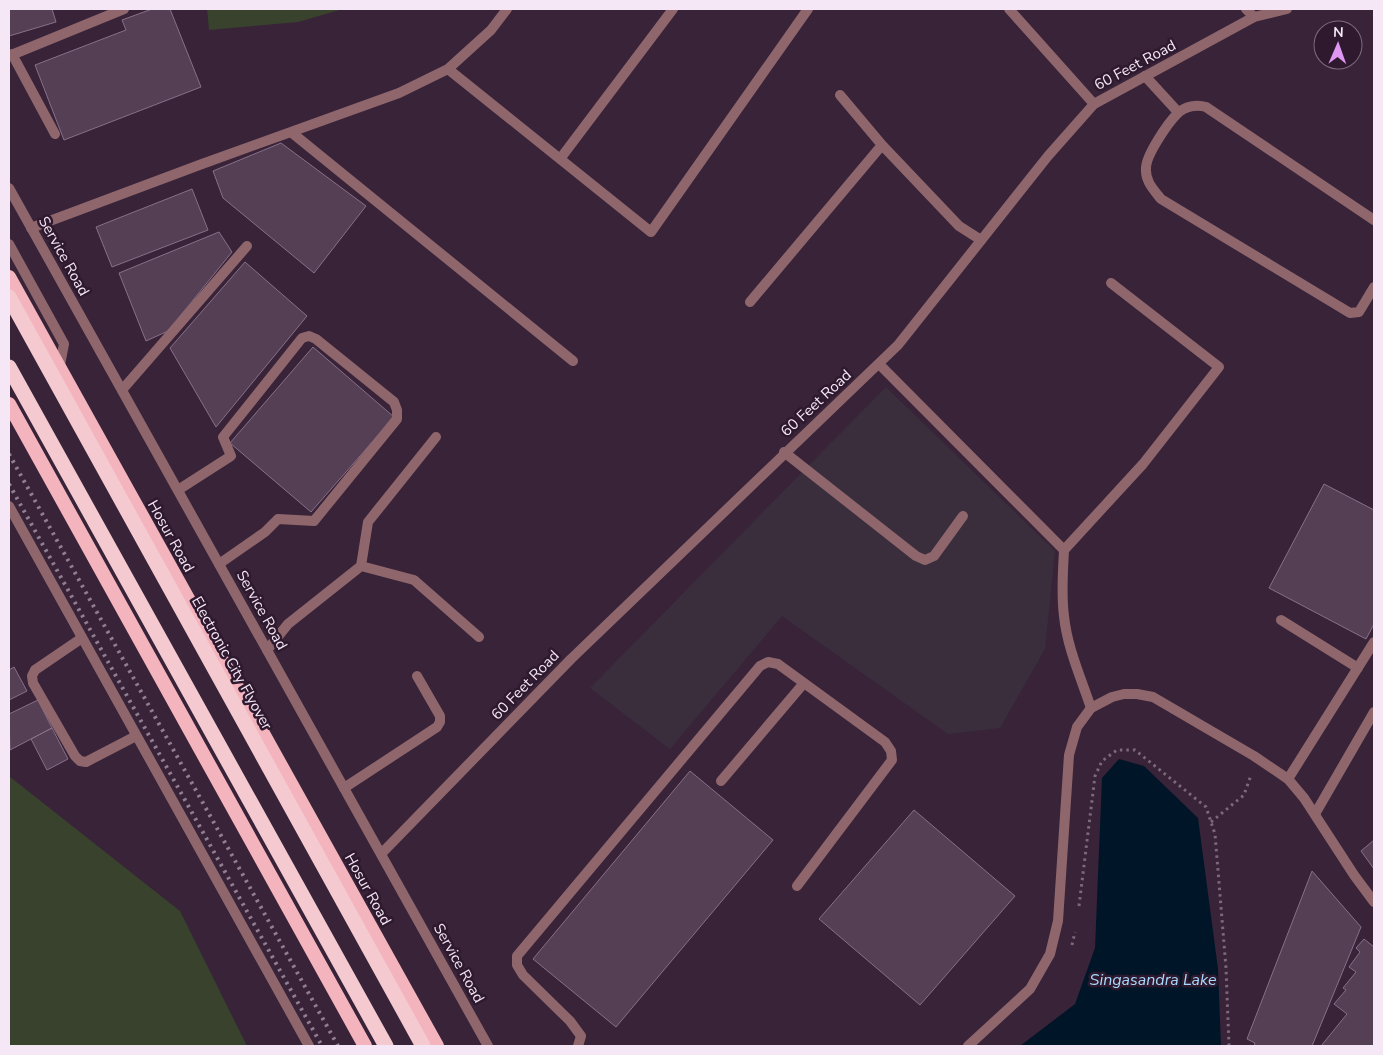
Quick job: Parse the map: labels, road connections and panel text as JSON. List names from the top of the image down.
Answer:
{
  "streets": {
    "highway": ["Hosur Road", "Electronic City Flyover"],
    "street": ["60 Feet Road", "Service Road"]
  },
  "crossings": [
    ["60 Feet Road", "Service Road"]
  ],
  "water": ["Singasandra Lake"],
  "north": "top"
}
